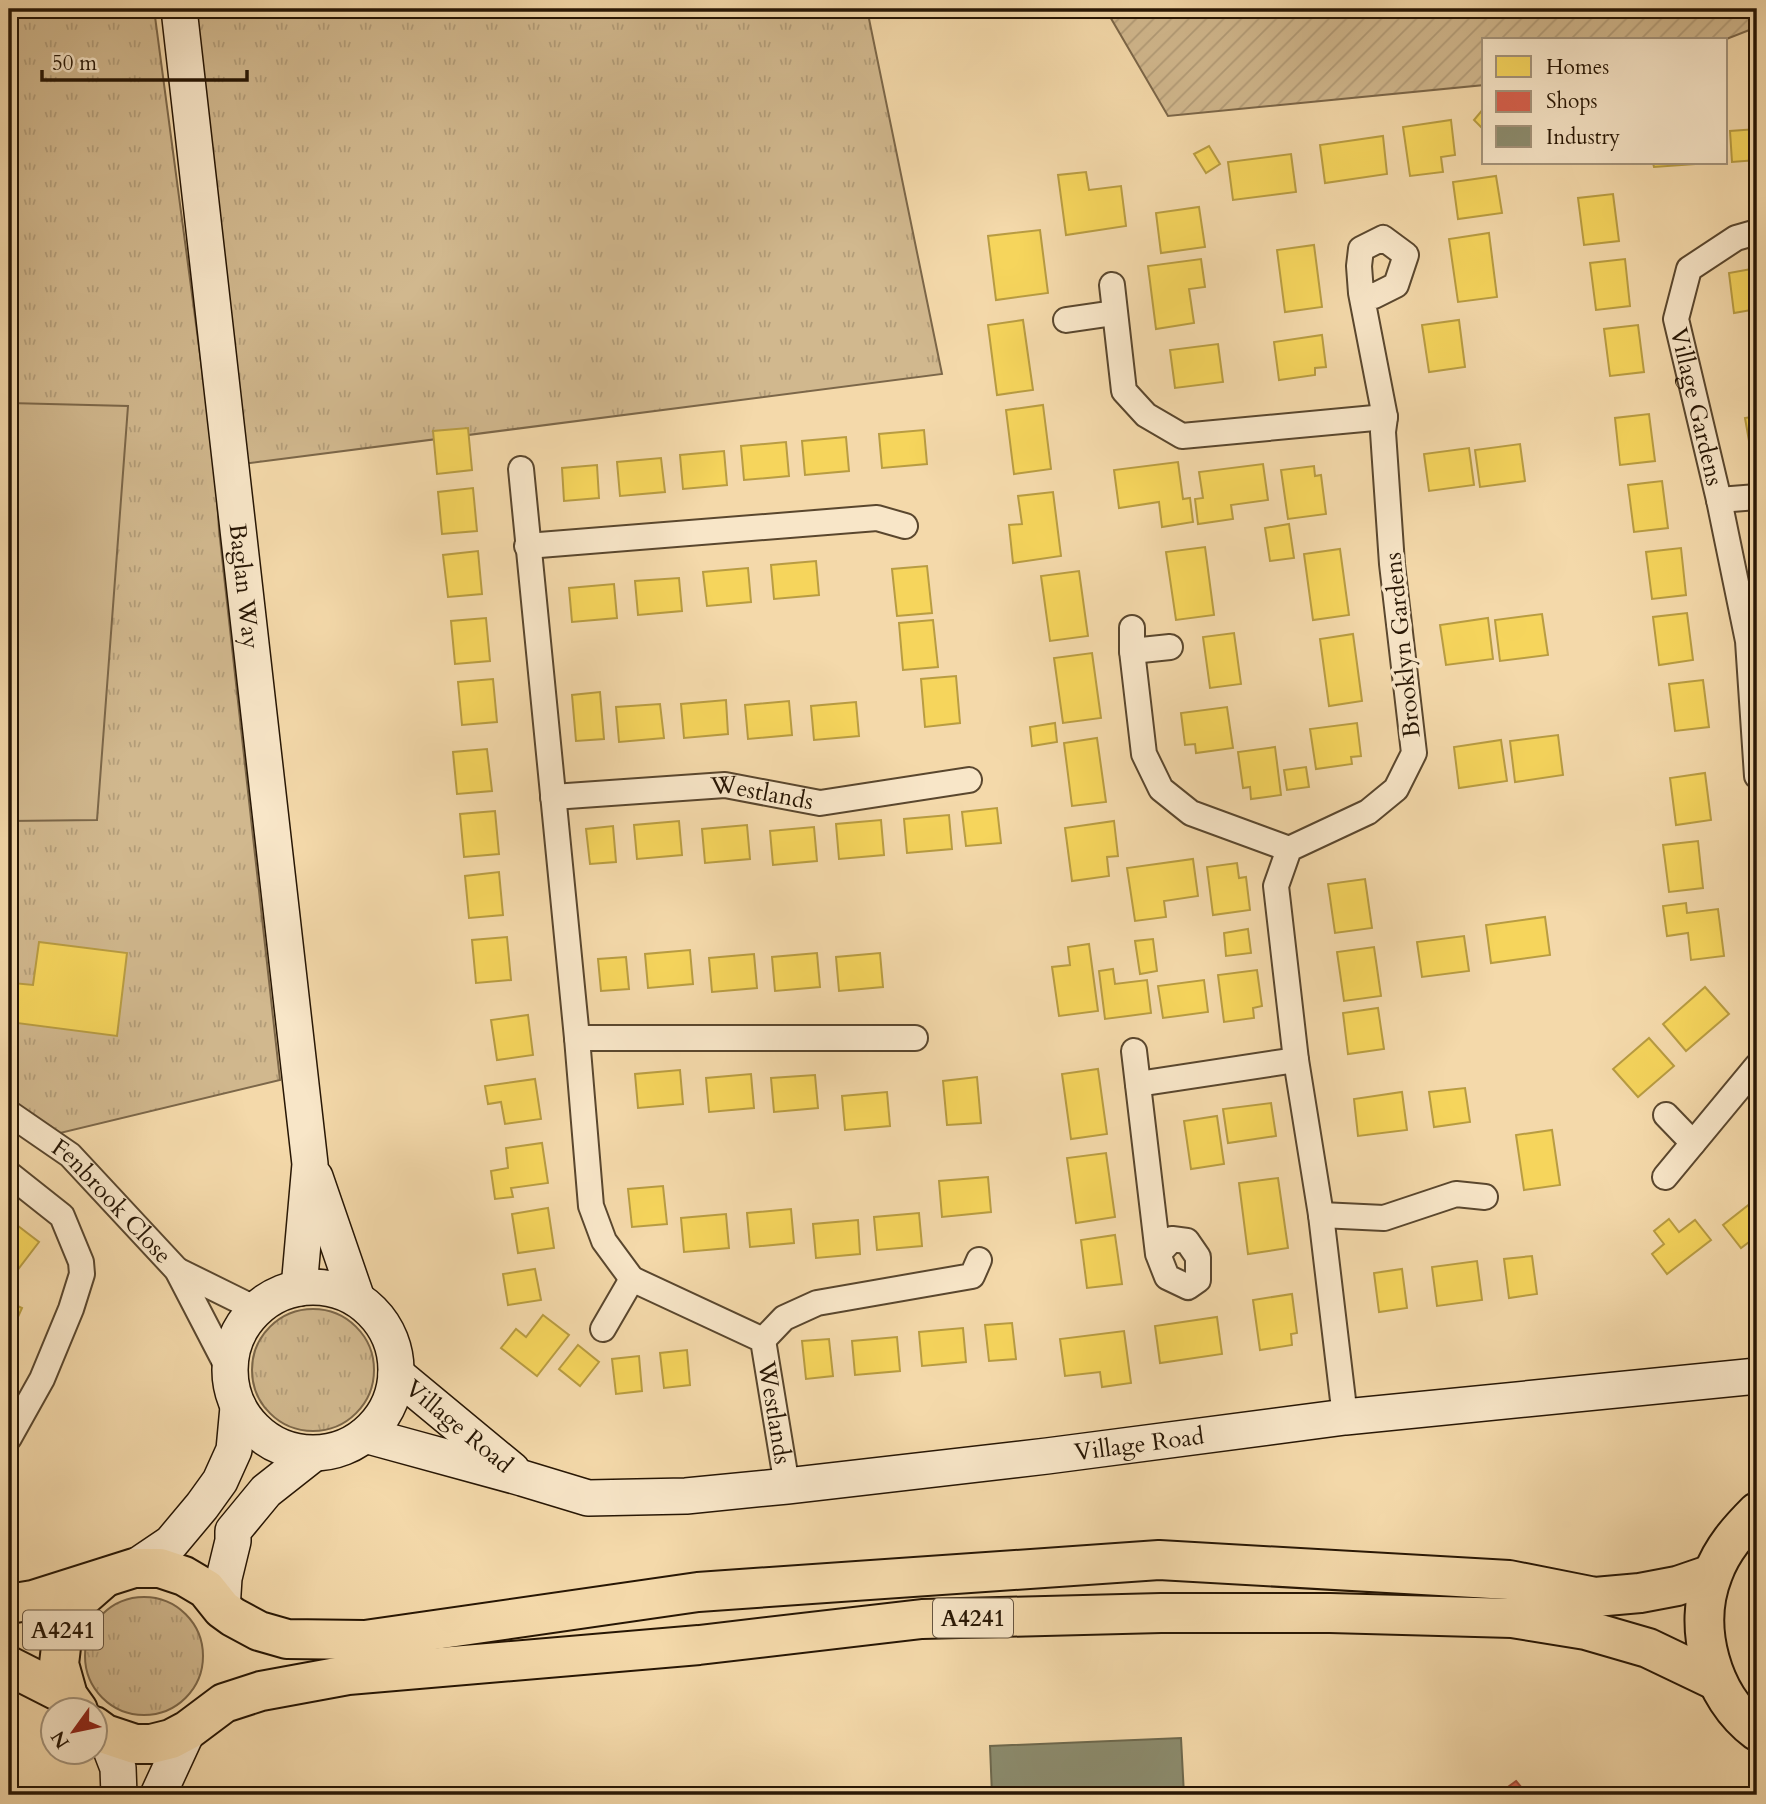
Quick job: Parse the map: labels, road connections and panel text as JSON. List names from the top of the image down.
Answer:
{
  "streets": {
    "main road": ["A4241"],
    "street": [
      "Village Gardens",
      "Baglan Way",
      "Brooklyn Gardens",
      "Westlands",
      "Fenbrook Close",
      "Village Road"
    ]
  },
  "crossings": [
    ["Baglan Way", "Fenbrook Close"],
    ["Baglan Way", "Village Road"],
    ["Westlands", "Village Road"],
    ["Fenbrook Close", "Village Road"]
  ],
  "legend": ["Homes", "Shops", "Industry"],
  "scale_bar": "50 m",
  "north": "bottom left"
}
